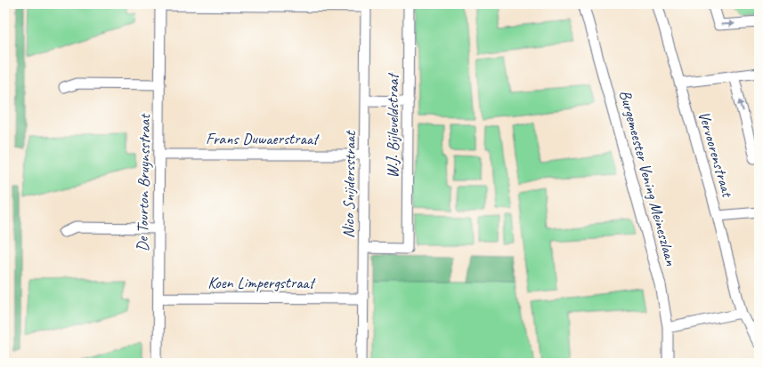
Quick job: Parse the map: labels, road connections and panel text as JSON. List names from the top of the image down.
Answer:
{
  "streets": {
    "street": [
      "W.J. Bijleveldstraat",
      "Frans Duwaerstraat",
      "Vervoorenstraat",
      "Burgemeester Vening Meineszlaan",
      "De Tourton Bruynsstraat",
      "Nico Snijdersstraat",
      "Koen Limpergstraat"
    ]
  },
  "crossings": [
    ["W.J. Bijleveldstraat", "Nico Snijdersstraat"],
    ["Frans Duwaerstraat", "De Tourton Bruynsstraat"],
    ["Frans Duwaerstraat", "Nico Snijdersstraat"],
    ["De Tourton Bruynsstraat", "Koen Limpergstraat"],
    ["Nico Snijdersstraat", "Koen Limpergstraat"]
  ]
}
